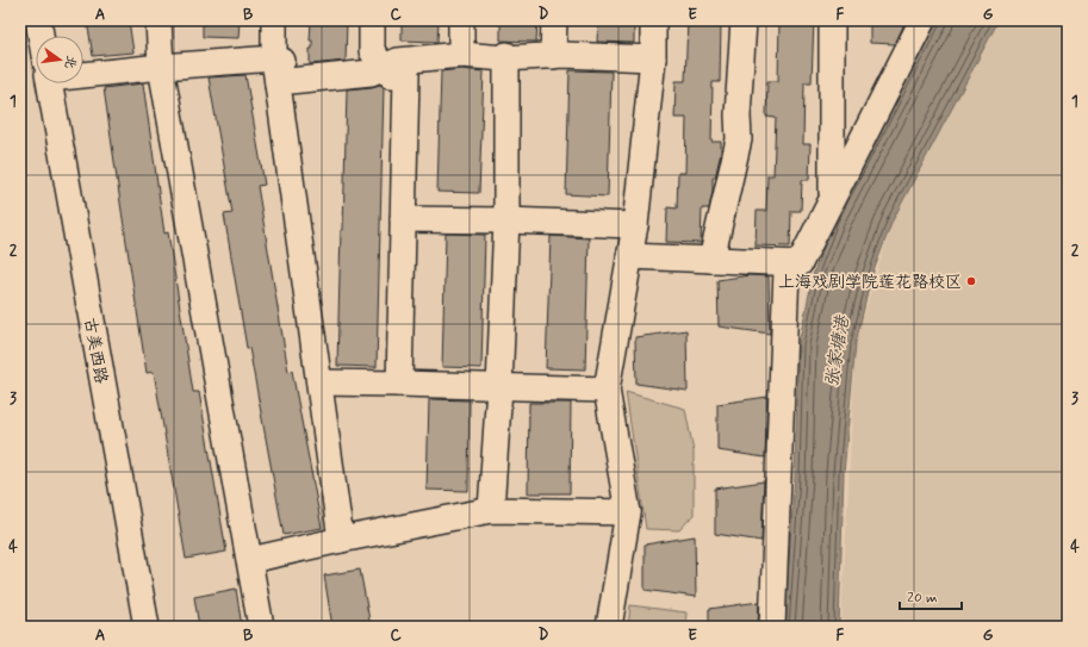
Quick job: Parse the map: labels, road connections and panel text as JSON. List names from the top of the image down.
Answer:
{
  "streets": {
    "street": ["古美西路"]
  },
  "water": ["张家塘港"],
  "places": ["上海戏剧学院莲花路校区"],
  "scale_bar": "20 m",
  "north": "right",
  "grid": {
    "columns": [
      "A",
      "B",
      "C",
      "D",
      "E",
      "F",
      "G"
    ],
    "rows": [
      "1",
      "2",
      "3",
      "4"
    ]
  }
}
